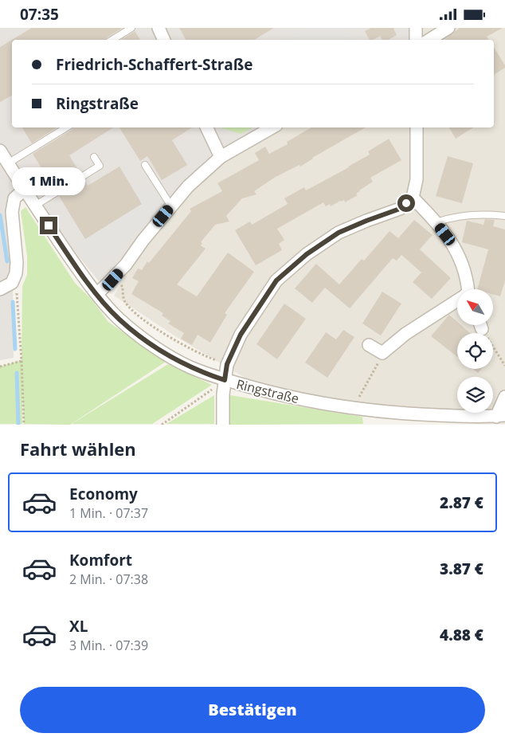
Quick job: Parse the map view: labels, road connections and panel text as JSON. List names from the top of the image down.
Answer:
{
  "streets": {
    "street": ["Ringstraße"]
  },
  "north": "top left",
  "page": {
    "status": "07:35",
    "banner": ["Friedrich-Schaffert-Straße", "Ringstraße"],
    "bubble": "1 Min.",
    "heading": "Fahrt wählen",
    "list": [
      {
        "name": "Economy",
        "note": "1 Min. · 07:37",
        "value": "2.87 €"
      },
      {
        "name": "Komfort",
        "note": "2 Min. · 07:38",
        "value": "3.87 €"
      },
      {
        "name": "XL",
        "note": "3 Min. · 07:39",
        "value": "4.88 €"
      }
    ],
    "buttons": "Bestätigen"
  }
}
